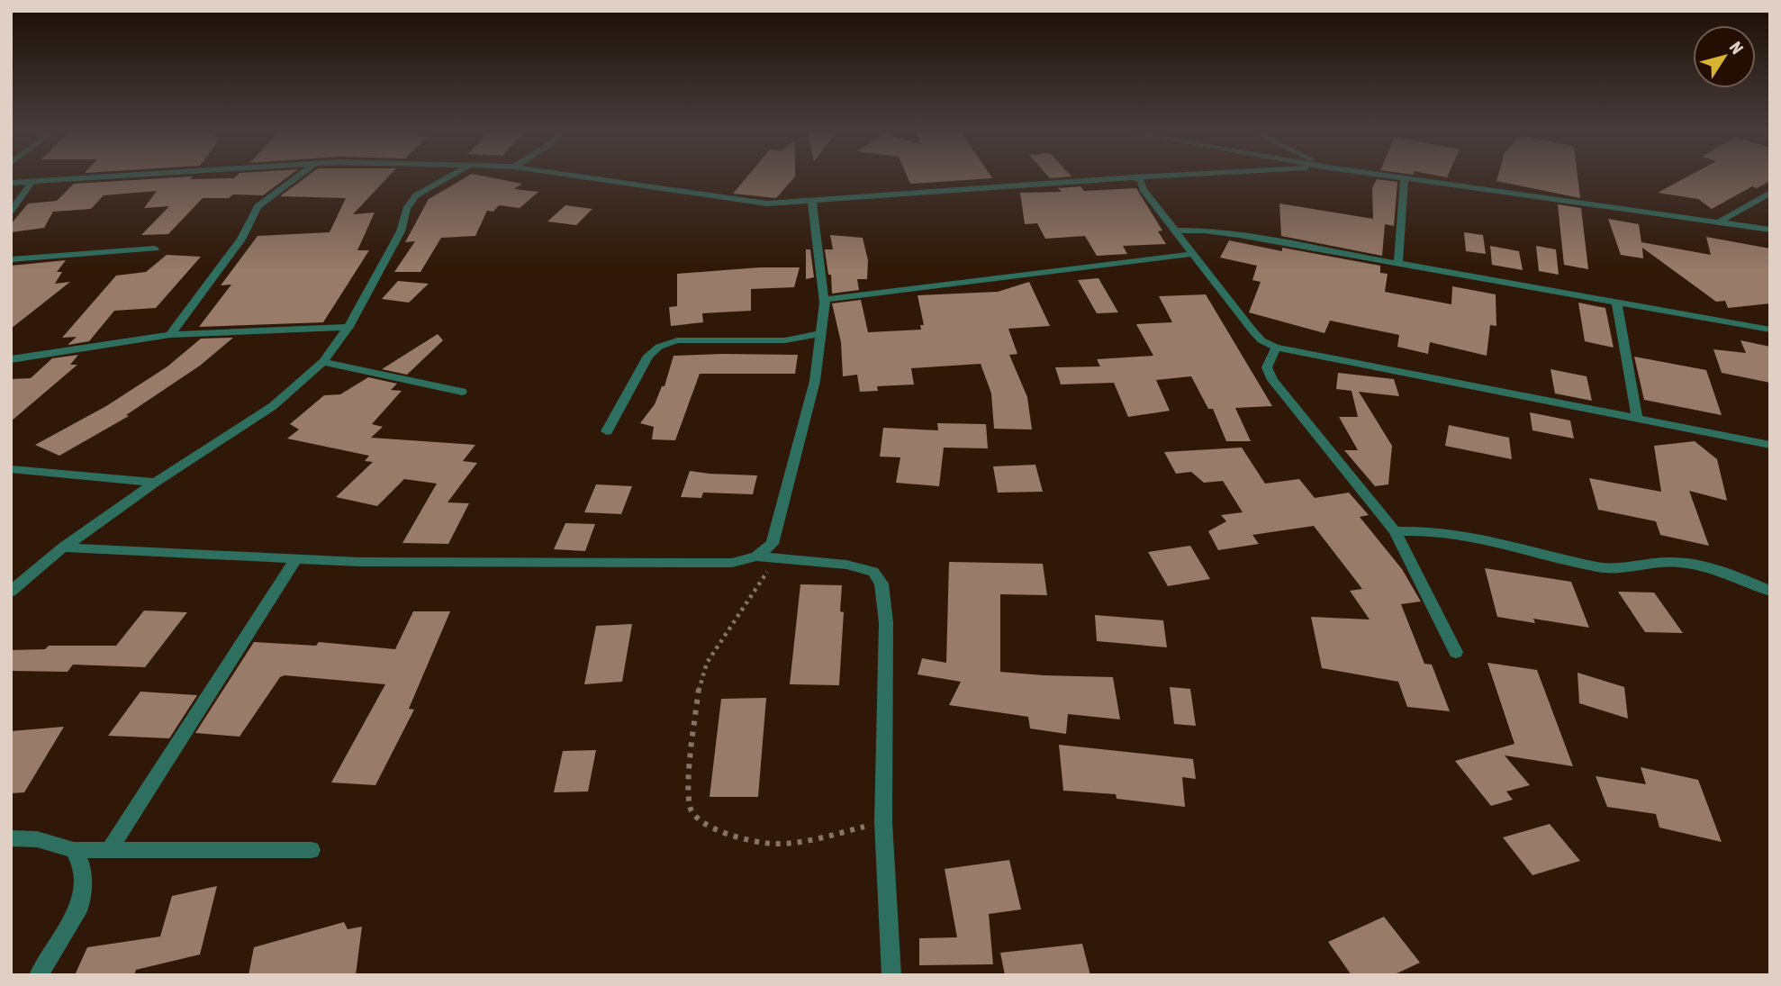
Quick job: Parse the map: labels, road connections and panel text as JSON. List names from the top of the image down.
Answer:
{
  "north": "top right"
}
